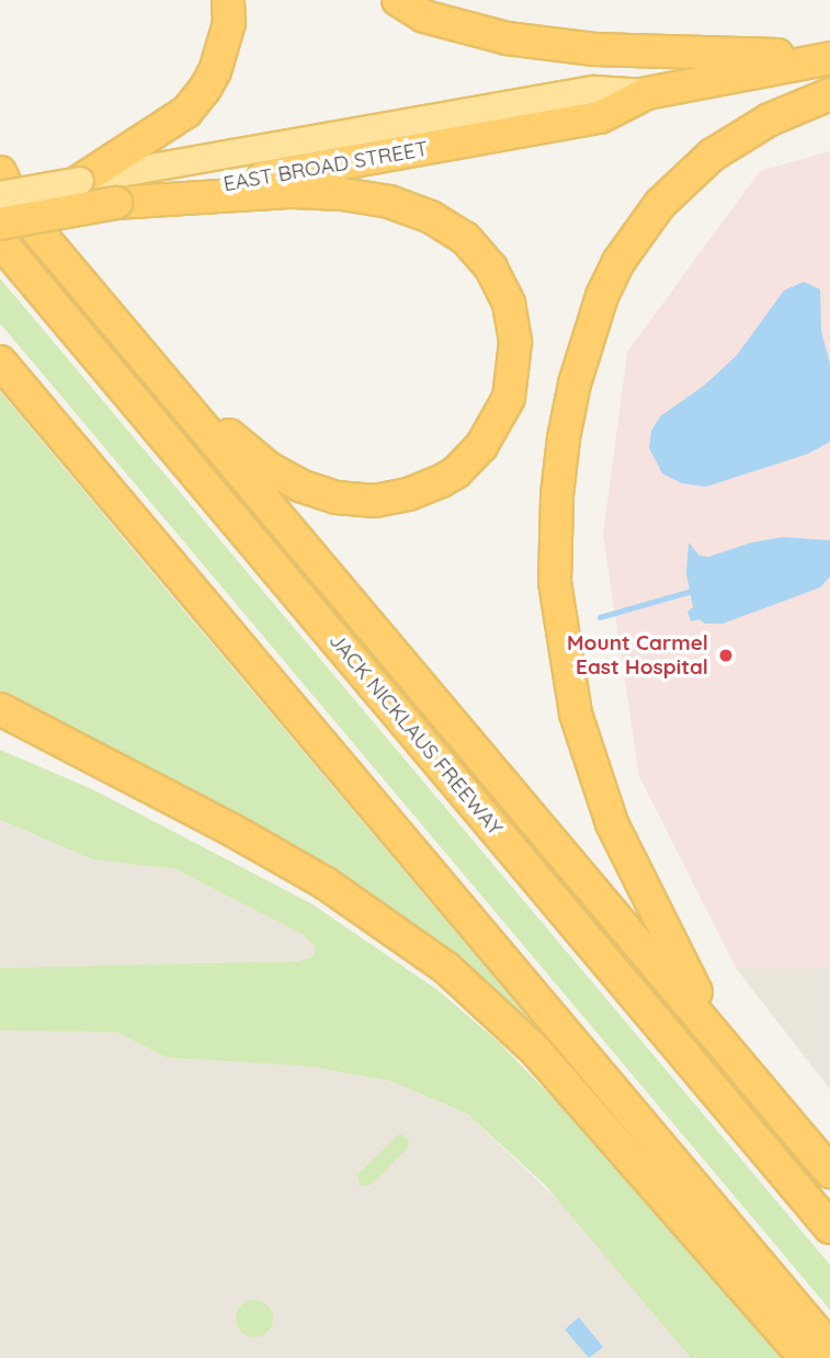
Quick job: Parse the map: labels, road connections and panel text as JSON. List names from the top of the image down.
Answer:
{
  "streets": {
    "highway": ["EAST BROAD STREET", "JACK NICKLAUS FREEWAY"]
  },
  "places": ["Mount Carmel East Hospital"]
}
